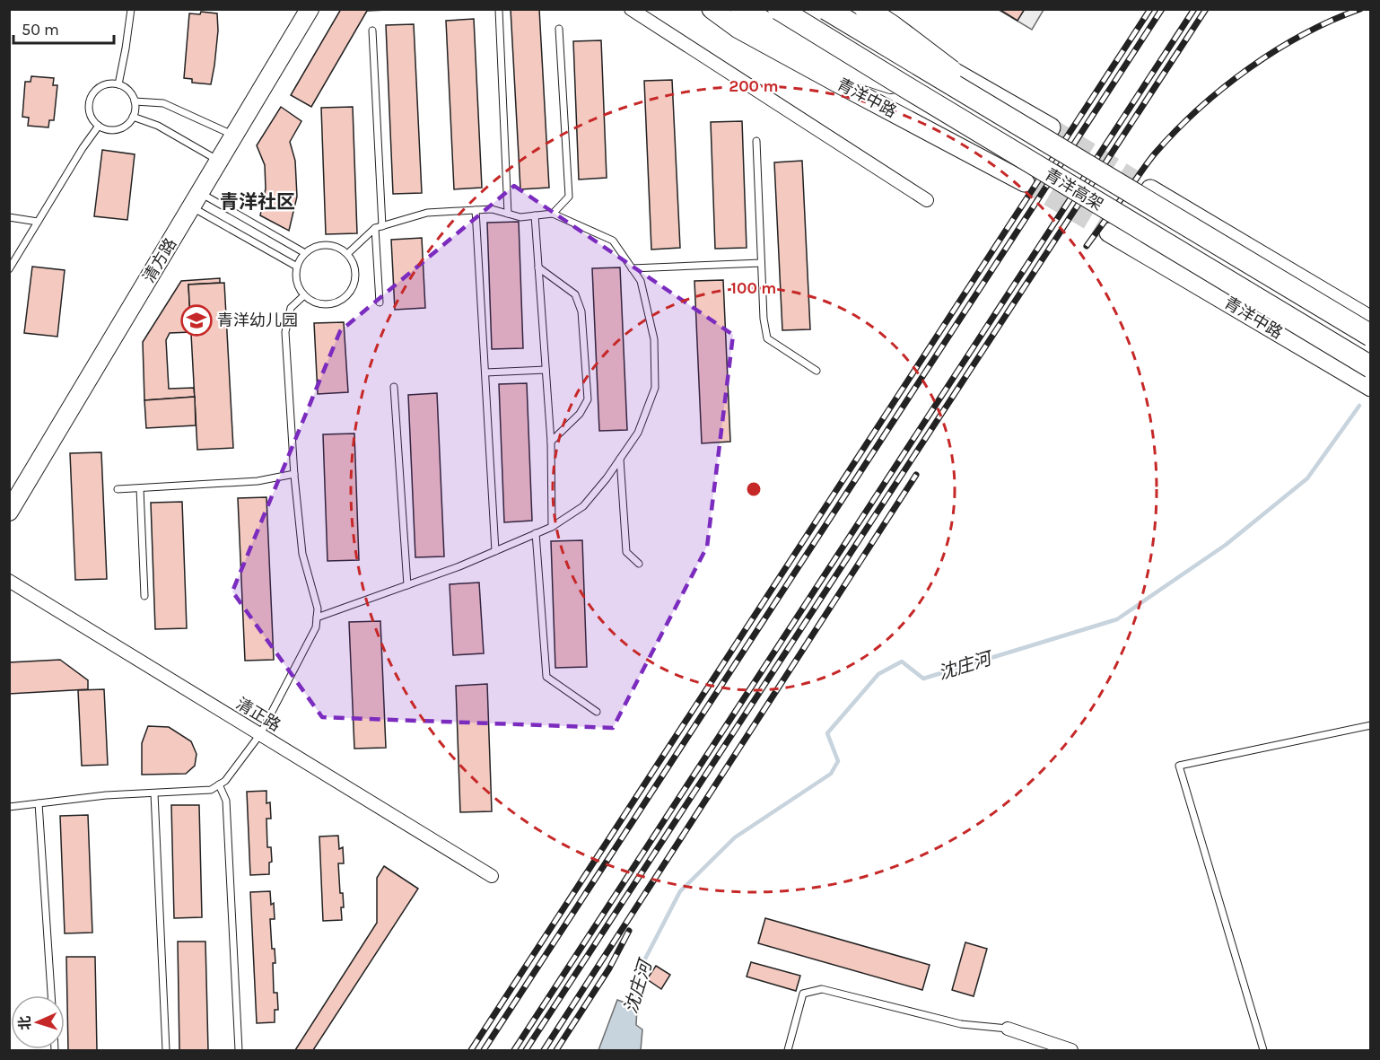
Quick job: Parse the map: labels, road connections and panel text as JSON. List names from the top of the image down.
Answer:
{
  "streets": {
    "highway": ["青洋高架"],
    "main road": ["青洋中路"],
    "street": ["清方路", "清正路"]
  },
  "districts": ["青洋社区"],
  "water": ["沈庄河"],
  "places": {
    "school or university": ["青洋幼儿园"]
  },
  "scale_bar": "50 m",
  "north": "left",
  "rings": ["200 m", "100 m"]
}
